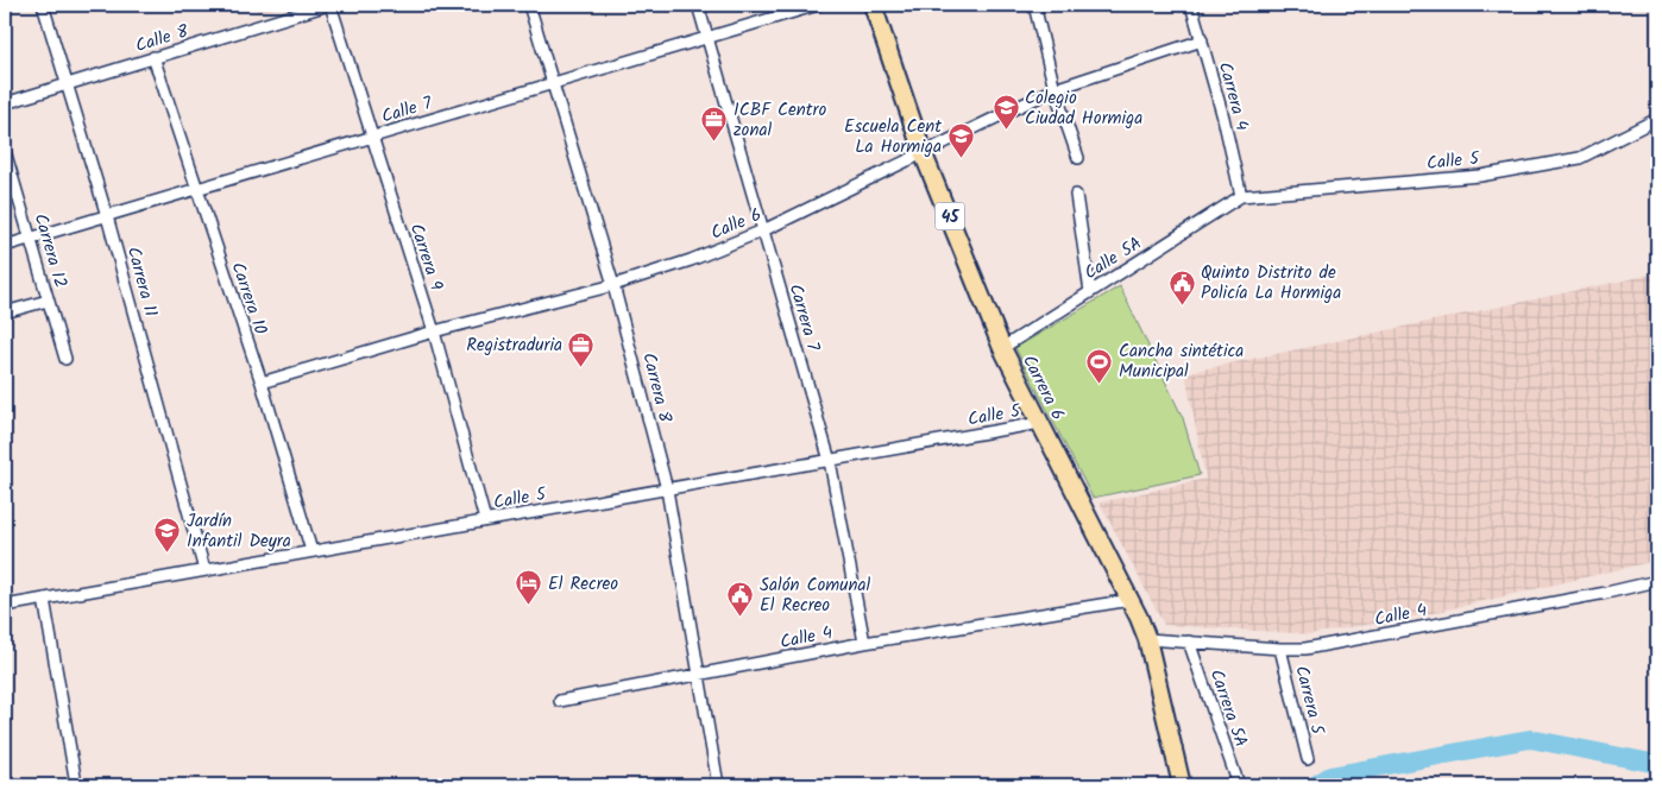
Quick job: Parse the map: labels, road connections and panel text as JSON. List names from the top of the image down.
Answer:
{
  "streets": {
    "main road": ["45", "Carrera 6"],
    "street": [
      "Calle 8",
      "Carrera 4",
      "Calle 7",
      "Calle 5",
      "Calle 6",
      "Carrera 12",
      "Carrera 9",
      "Calle 5A",
      "Carrera 11",
      "Carrera 10",
      "Carrera 7",
      "Carrera 8",
      "Calle 4",
      "Carrera 5",
      "Carrera 5A"
    ]
  },
  "crossings": [
    ["Calle 8", "Carrera 9"],
    ["Calle 8", "Carrera 11"],
    ["Calle 8", "Carrera 10"],
    ["Carrera 4", "Calle 5"],
    ["Carrera 4", "Calle 6"],
    ["Carrera 4", "Calle 5A"],
    ["Calle 7", "Carrera 12"],
    ["Calle 7", "Carrera 9"],
    ["Calle 7", "Carrera 11"],
    ["Calle 7", "Carrera 10"],
    ["Calle 7", "Carrera 7"],
    ["Calle 7", "Carrera 8"],
    ["Calle 5", "Carrera 9"],
    ["Calle 5", "Calle 5A"],
    ["Calle 5", "Carrera 11"],
    ["Calle 5", "Carrera 10"],
    ["Calle 5", "Carrera 7"],
    ["Calle 5", "Carrera 8"],
    ["Calle 5", "Carrera 6"],
    ["Calle 6", "Carrera 9"],
    ["Calle 6", "Carrera 10"],
    ["Calle 6", "Carrera 7"],
    ["Calle 6", "Carrera 8"],
    ["Calle 6", "Carrera 6"],
    ["Calle 5A", "Carrera 6"],
    ["Carrera 7", "Calle 4"],
    ["Carrera 8", "Calle 4"],
    ["Carrera 6", "Calle 4"],
    ["Calle 4", "Carrera 5"],
    ["Calle 4", "Carrera 5A"]
  ],
  "places": {
    "school or university": ["Colegio Ciudad Hormiga", "Escuela Cent La Hormiga", "Jardín Infantil Deyra"],
    "office": ["ICBF Centro zonal", "Registraduria"],
    "public building": ["Quinto Distrito de Policía La Hormiga", "Salón Comunal El Recreo"],
    "sports": ["Cancha sintética Municipal"],
    "hotel": ["El Recreo"]
  }
}
